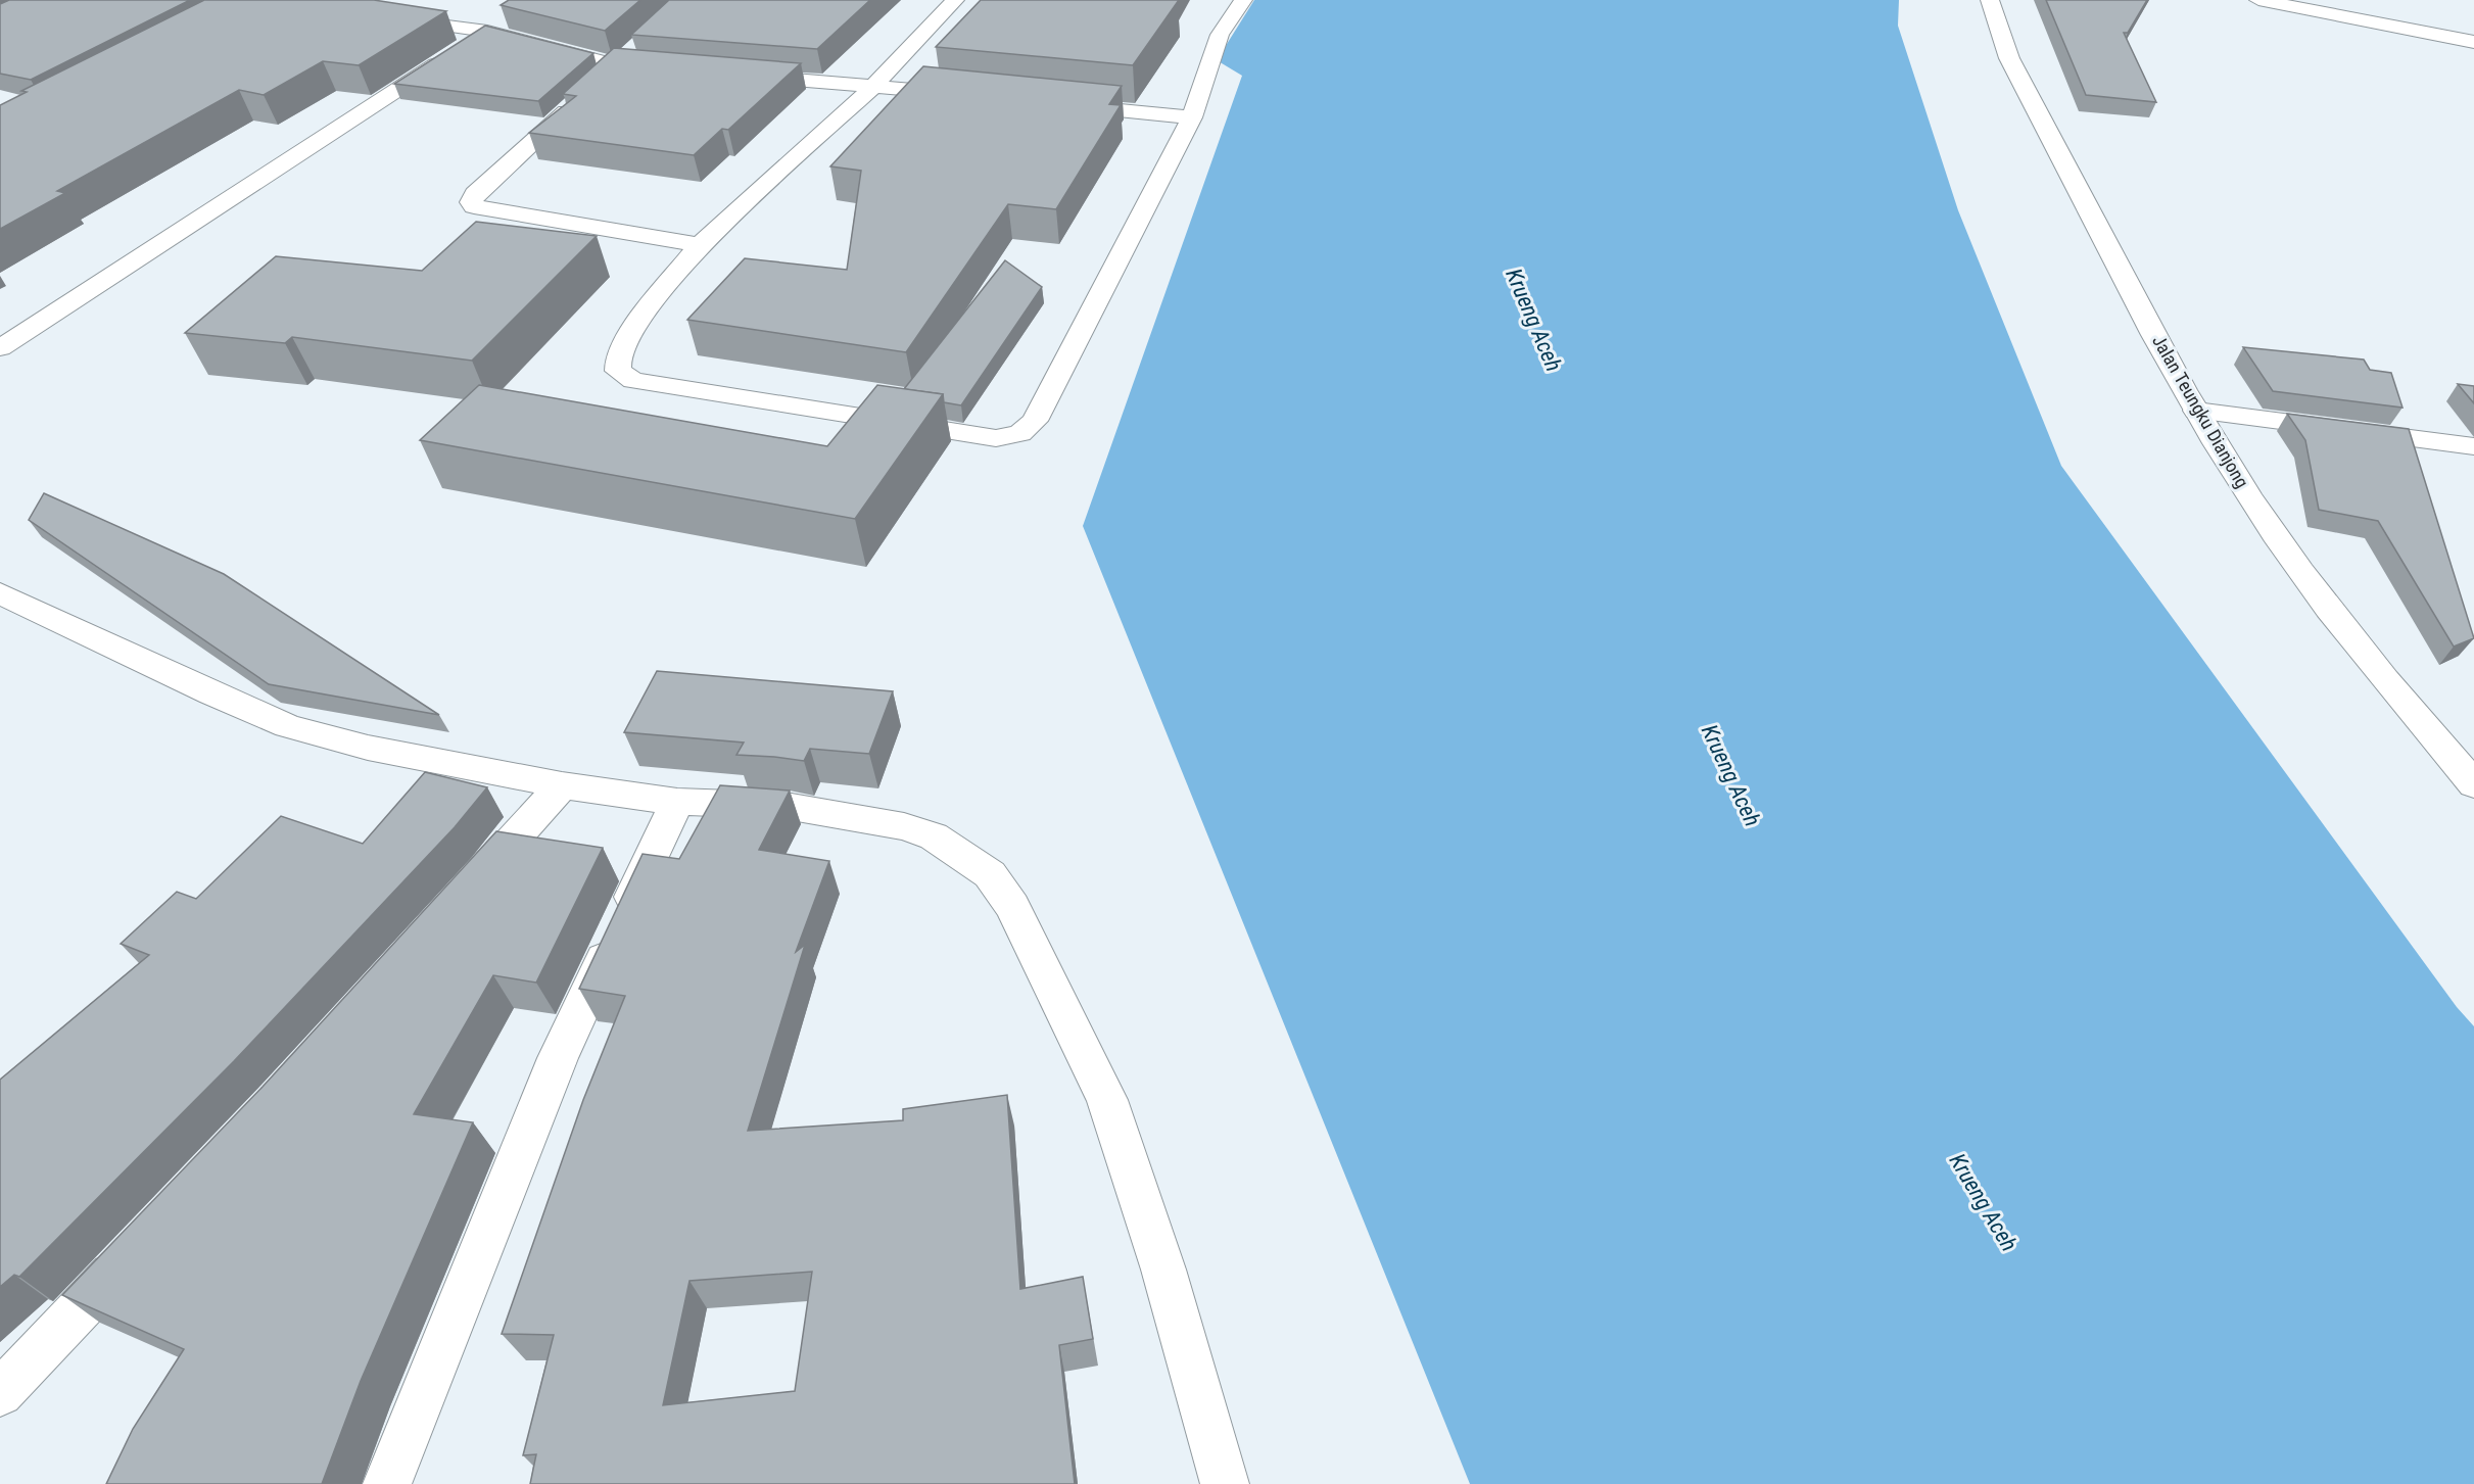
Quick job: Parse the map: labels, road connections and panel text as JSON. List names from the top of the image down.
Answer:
{
  "streets": {
    "street": ["Jalan Teungku Dianjong"]
  },
  "water": ["Krueng Aceh"]
}
